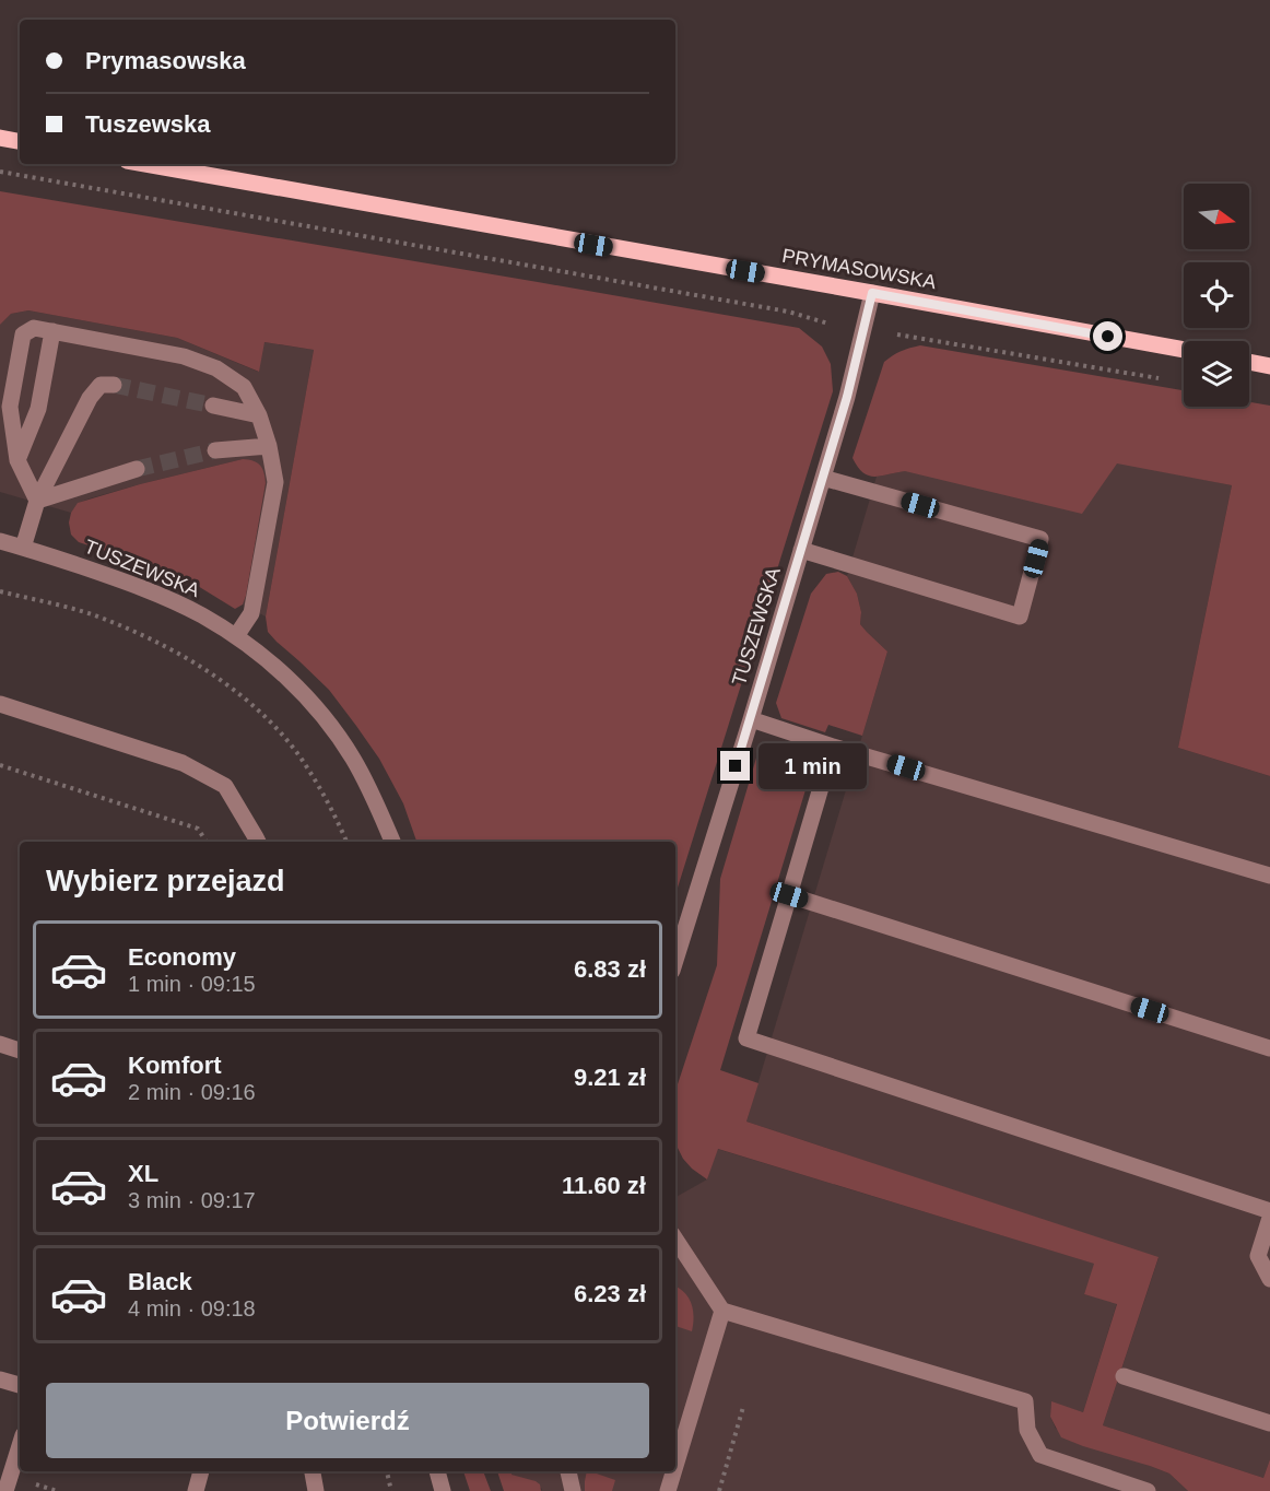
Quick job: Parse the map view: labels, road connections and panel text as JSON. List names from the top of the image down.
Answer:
{
  "streets": {
    "main road": ["PRYMASOWSKA"],
    "street": ["TUSZEWSKA"]
  },
  "crossings": [
    ["PRYMASOWSKA", "TUSZEWSKA"]
  ],
  "north": "right",
  "page": {
    "banner": ["Prymasowska", "Tuszewska"],
    "bubble": "1 min",
    "heading": "Wybierz przejazd",
    "list": [
      {
        "name": "Economy",
        "note": "1 min · 09:15",
        "value": "6.83 zł"
      },
      {
        "name": "Komfort",
        "note": "2 min · 09:16",
        "value": "9.21 zł"
      },
      {
        "name": "XL",
        "note": "3 min · 09:17",
        "value": "11.60 zł"
      },
      {
        "name": "Black",
        "note": "4 min · 09:18",
        "value": "6.23 zł"
      }
    ],
    "buttons": "Potwierdź"
  }
}
